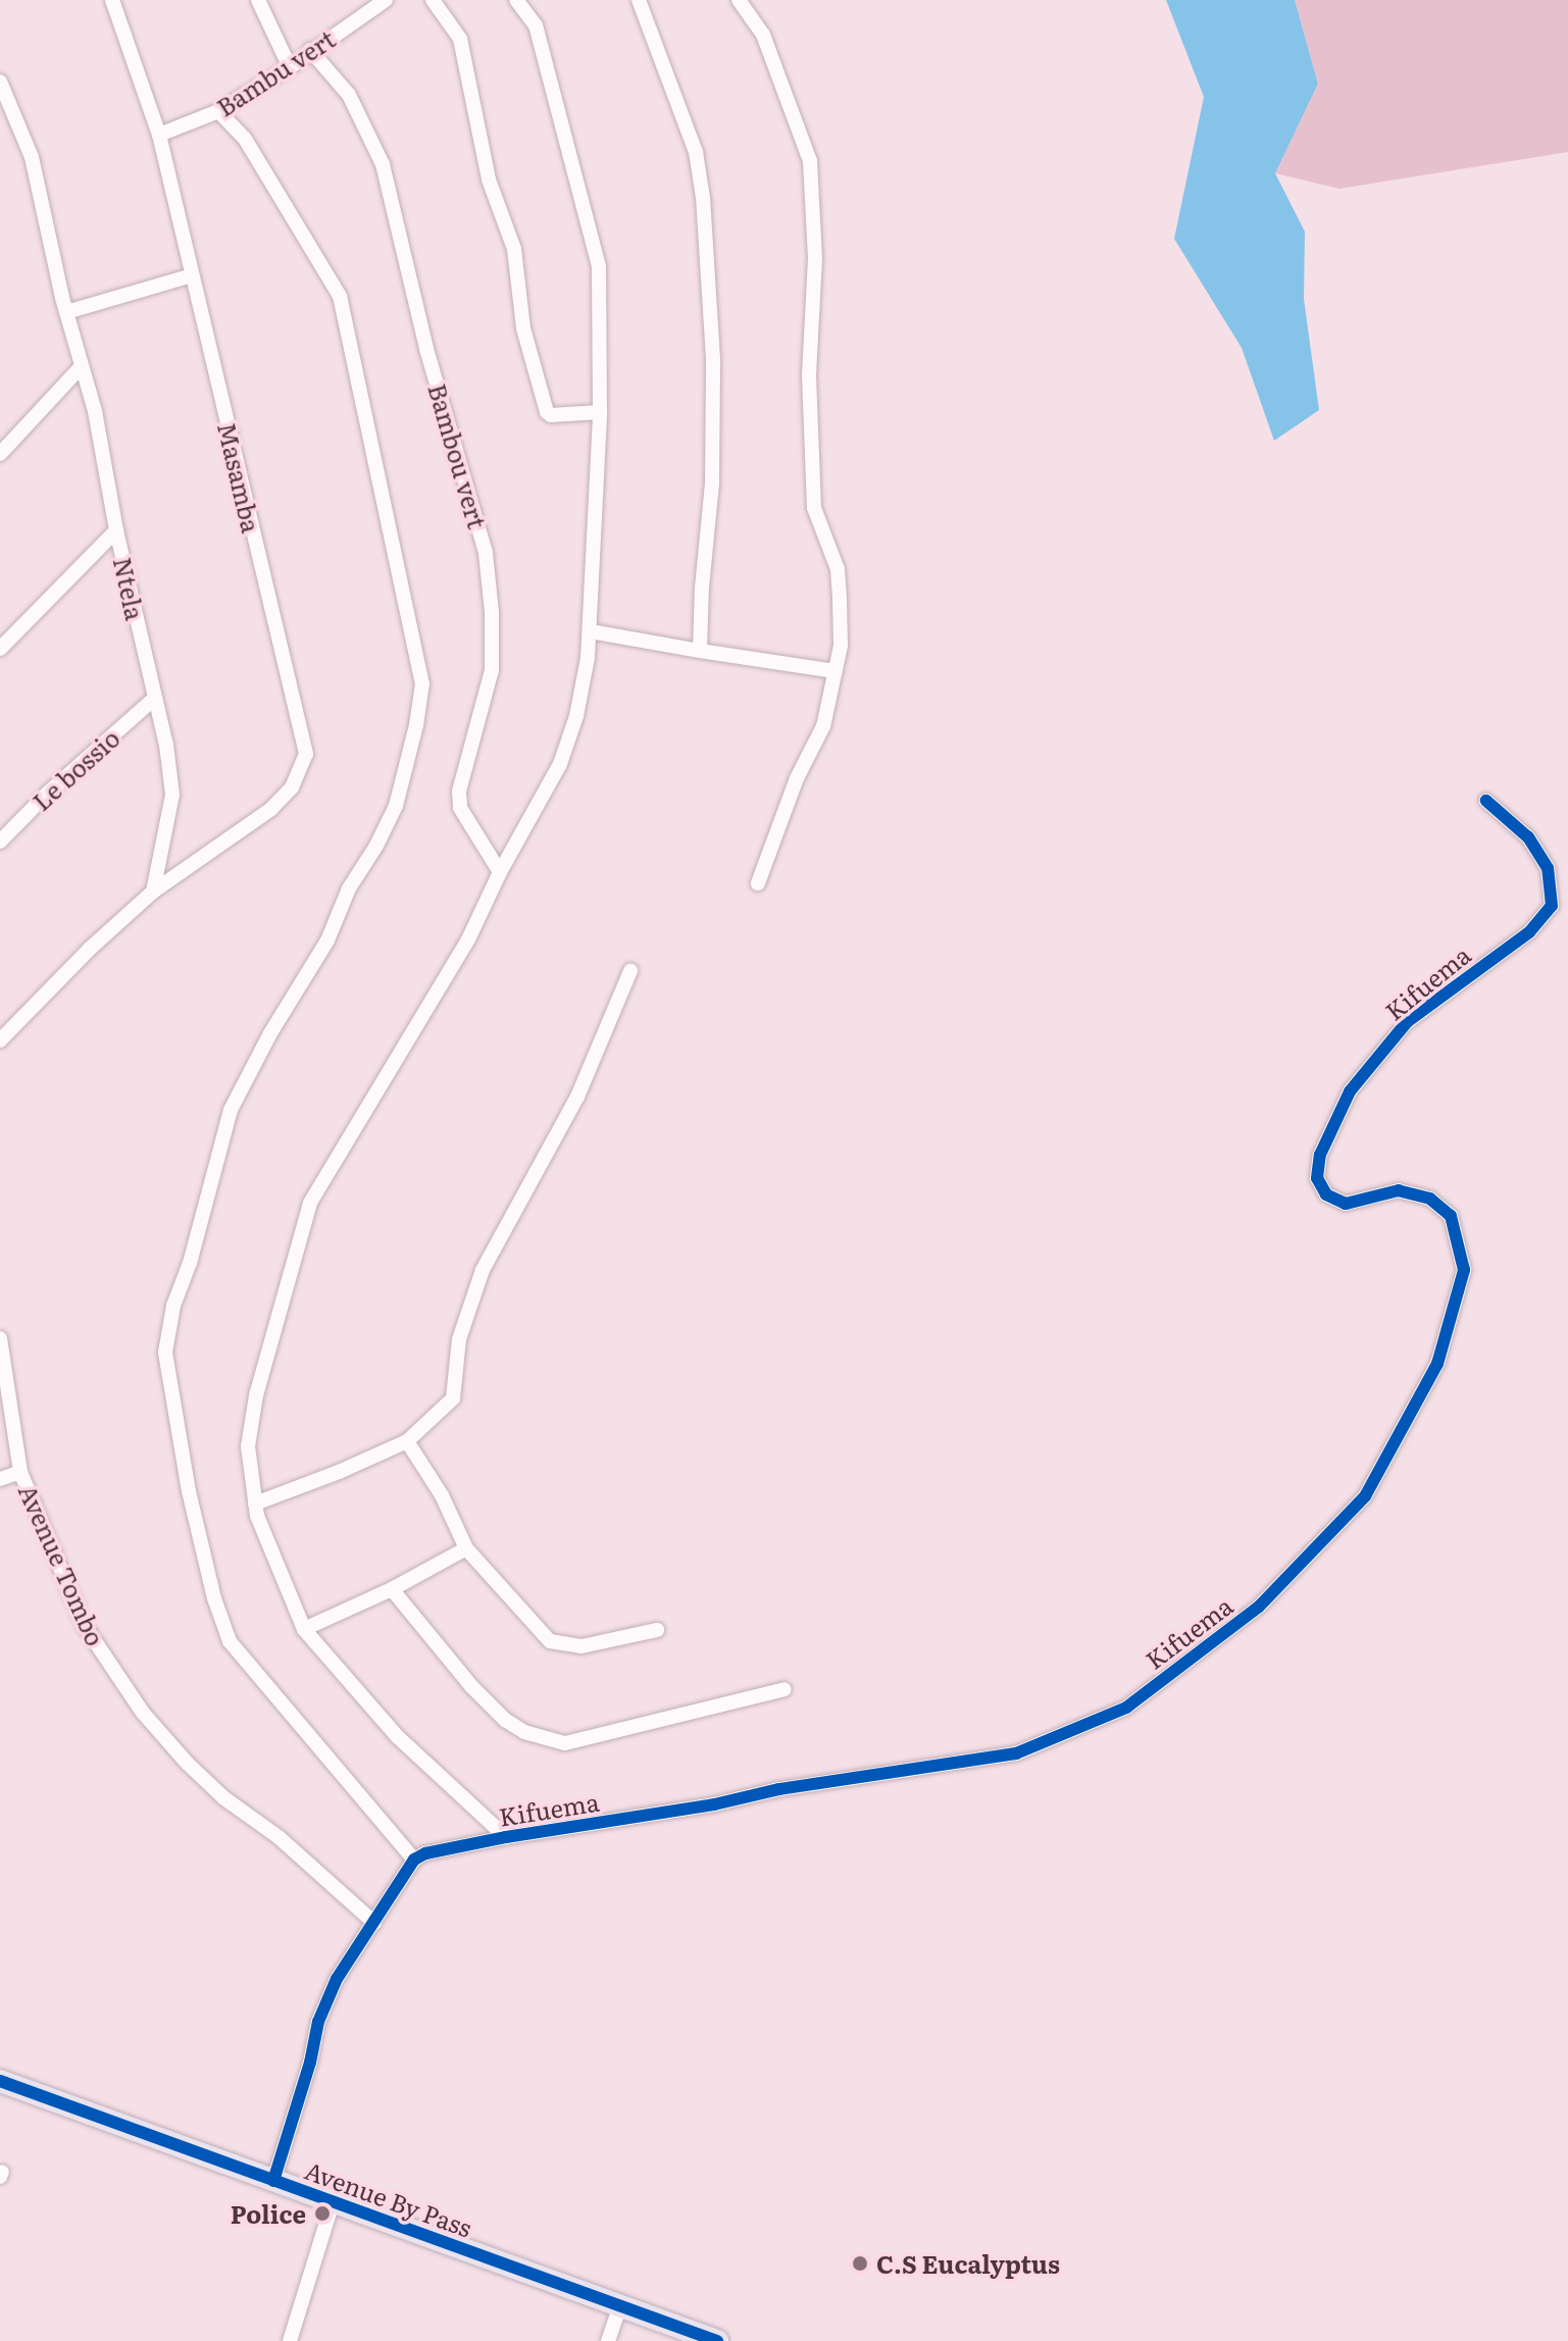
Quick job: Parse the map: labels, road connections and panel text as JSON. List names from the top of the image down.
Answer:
{
  "streets": {
    "highway": ["Avenue By Pass"],
    "street": [
      "Bambu vert",
      "Bambou vert",
      "Masamba",
      "Ntela",
      "Le bossio",
      "Kifuema",
      "Avenue Tombo"
    ]
  },
  "crossings": [
    ["Bambu vert", "Bambou vert"],
    ["Bambu vert", "Masamba"],
    ["Masamba", "Ntela"],
    ["Ntela", "Le bossio"]
  ],
  "places": ["Police", "C.S Eucalyptus"]
}
